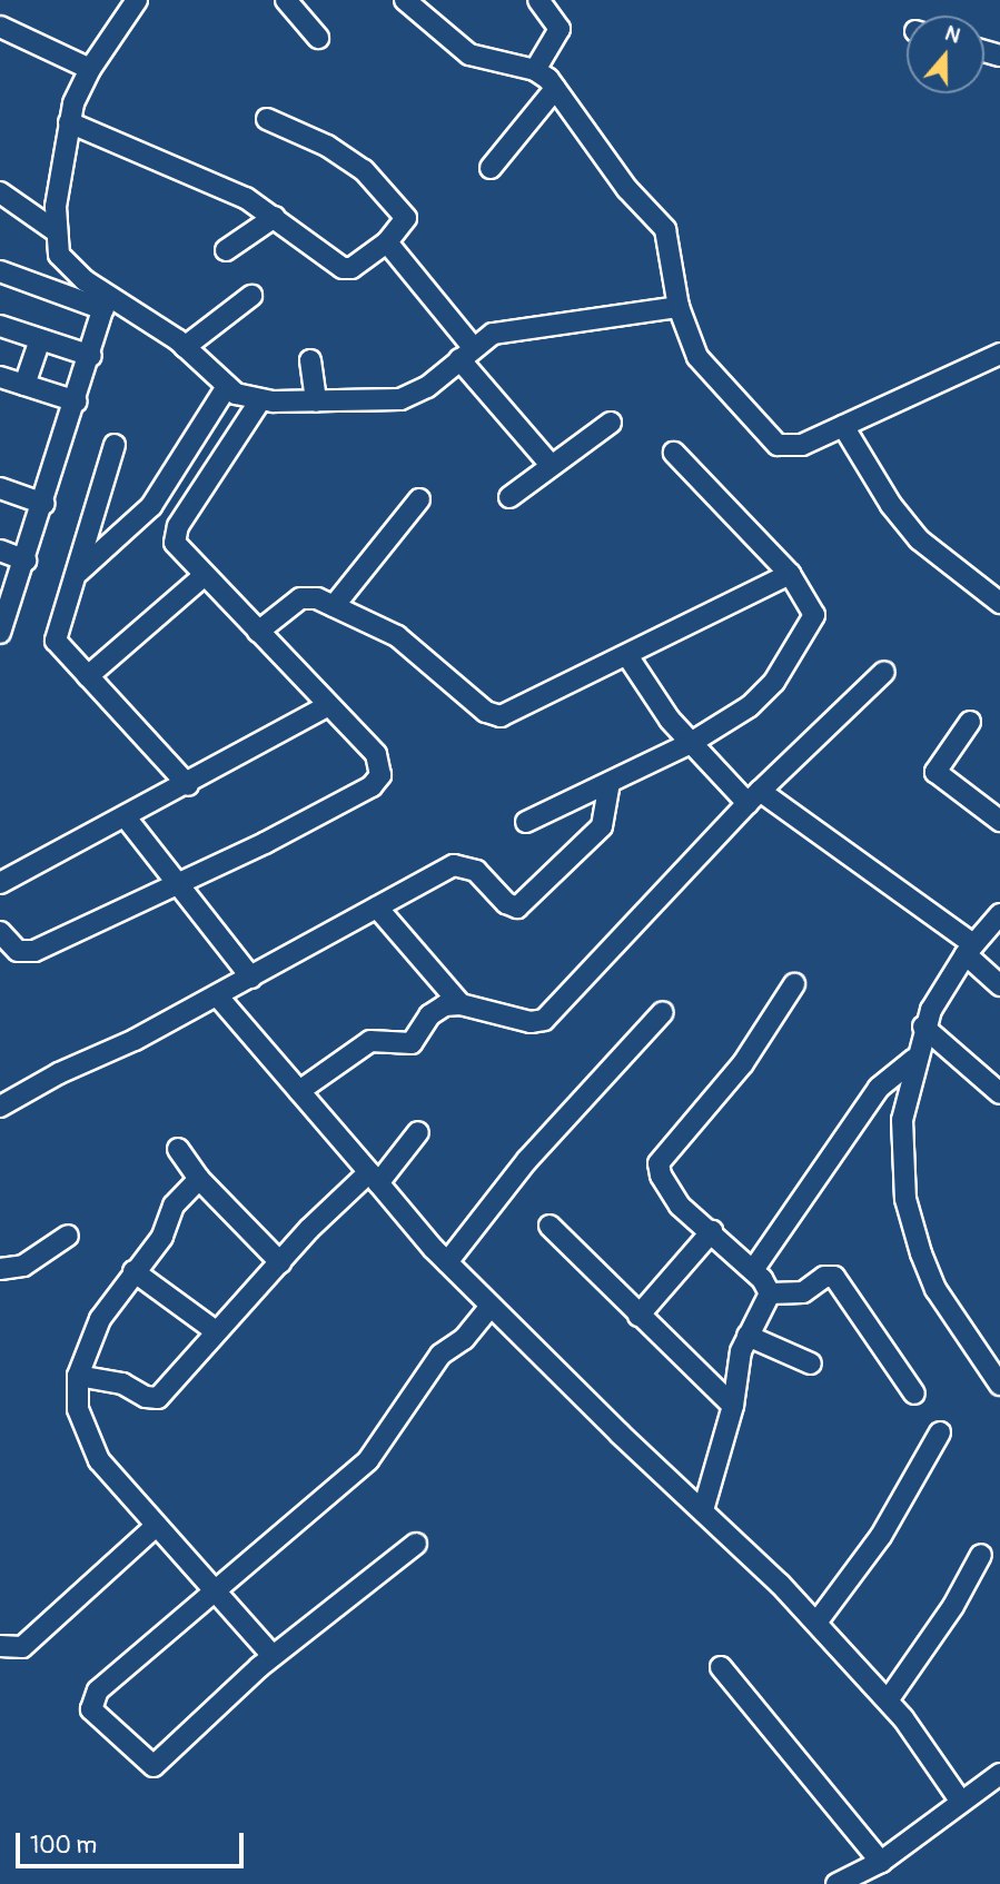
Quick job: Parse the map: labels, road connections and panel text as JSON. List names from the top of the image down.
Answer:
{
  "scale_bar": "100 m",
  "north": "top"
}
